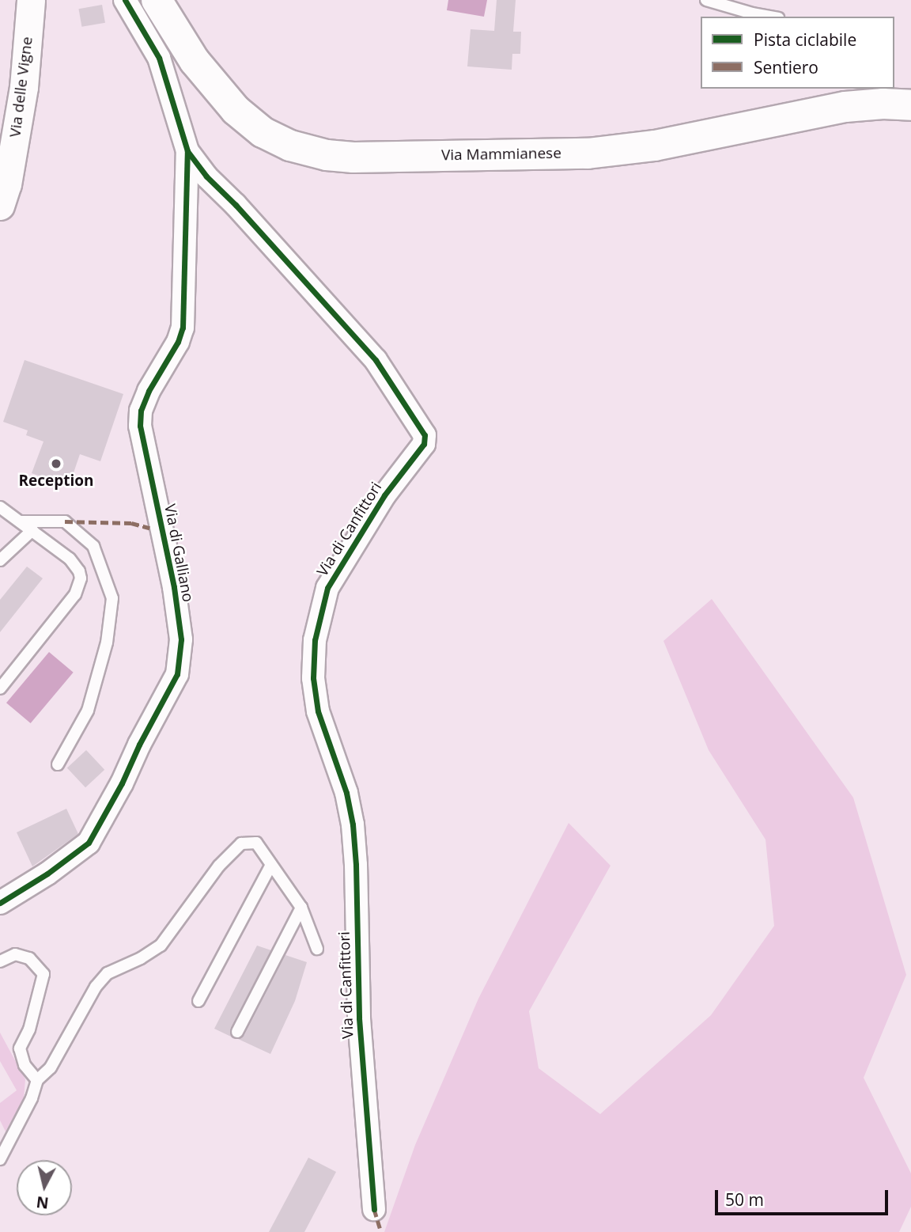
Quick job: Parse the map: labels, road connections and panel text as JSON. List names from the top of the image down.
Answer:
{
  "streets": {
    "main road": ["Via Mammianese"],
    "street": ["Via delle Vigne", "Via di Canfittori", "Via di Galliano"]
  },
  "crossings": [
    ["Via di Canfittori", "Via di Galliano"]
  ],
  "places": ["Reception"],
  "legend": ["Pista ciclabile", "Sentiero"],
  "scale_bar": "50 m",
  "north": "bottom"
}
